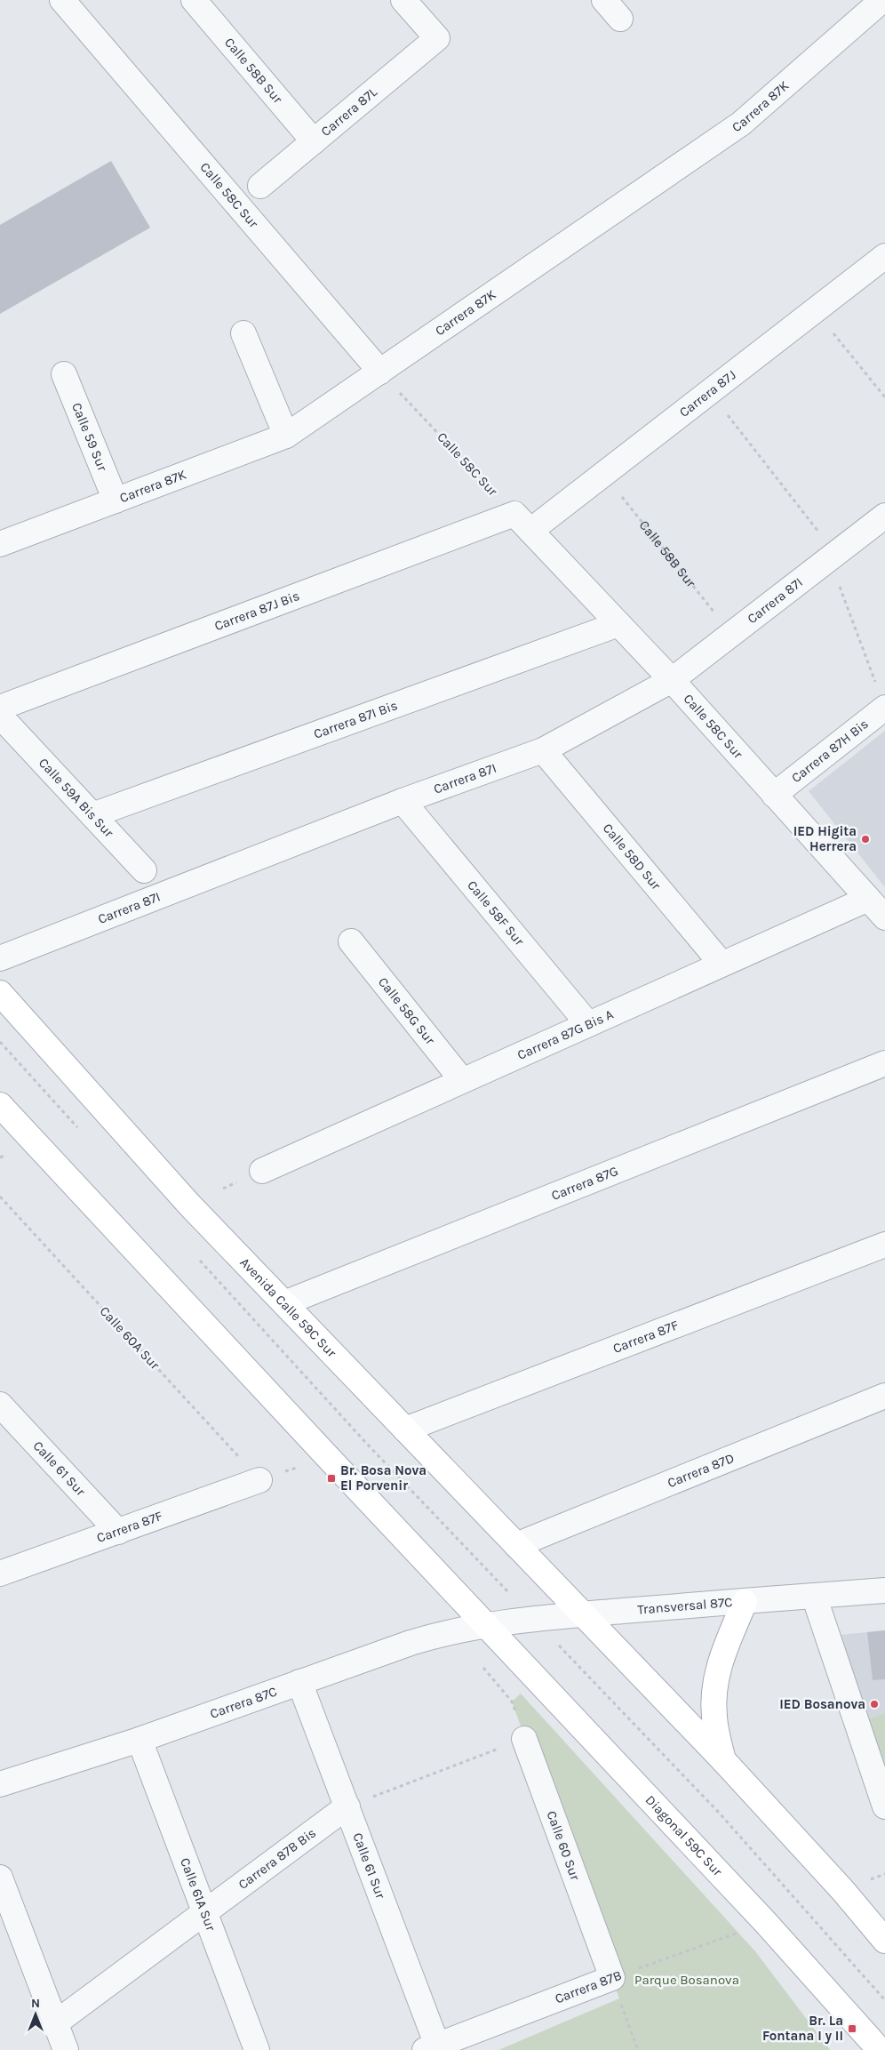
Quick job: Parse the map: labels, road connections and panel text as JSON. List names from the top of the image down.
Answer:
{
  "streets": {
    "main road": ["Avenida Calle 59C Sur", "Diagonal 59C Sur"],
    "street": [
      "Calle 58B Sur",
      "Carrera 87K",
      "Carrera 87L",
      "Calle 58C Sur",
      "Carrera 87J",
      "Calle 59 Sur",
      "Carrera 87I",
      "Carrera 87J Bis",
      "Carrera 87I Bis",
      "Carrera 87H Bis",
      "Calle 59A Bis Sur",
      "Calle 58D Sur",
      "Calle 58F Sur",
      "Calle 58G Sur",
      "Carrera 87G Bis A",
      "Carrera 87G",
      "Carrera 87F",
      "Calle 61 Sur",
      "Carrera 87D",
      "Transversal 87C",
      "Carrera 87C",
      "Calle 60 Sur",
      "Carrera 87B Bis",
      "Calle 61A Sur",
      "Carrera 87B"
    ],
    "path": ["Calle 60A Sur"]
  },
  "crossings": [
    ["Calle 58B Sur", "Carrera 87L"],
    ["Calle 58B Sur", "Carrera 87J"],
    ["Calle 58B Sur", "Carrera 87I"],
    ["Carrera 87K", "Calle 58C Sur"],
    ["Carrera 87K", "Calle 59 Sur"],
    ["Calle 58C Sur", "Carrera 87J"],
    ["Calle 58C Sur", "Carrera 87I"],
    ["Calle 58C Sur", "Carrera 87J Bis"],
    ["Calle 58C Sur", "Carrera 87I Bis"],
    ["Calle 58C Sur", "Carrera 87H Bis"],
    ["Calle 58C Sur", "Carrera 87G Bis A"],
    ["Carrera 87J", "Carrera 87J Bis"],
    ["Carrera 87I", "Calle 58D Sur"],
    ["Carrera 87I", "Calle 58F Sur"],
    ["Carrera 87J Bis", "Calle 59A Bis Sur"],
    ["Carrera 87I Bis", "Calle 59A Bis Sur"],
    ["Calle 58D Sur", "Carrera 87G Bis A"],
    ["Calle 58F Sur", "Carrera 87G Bis A"],
    ["Calle 58G Sur", "Carrera 87G Bis A"],
    ["Carrera 87G", "Avenida Calle 59C Sur"],
    ["Avenida Calle 59C Sur", "Carrera 87F"],
    ["Avenida Calle 59C Sur", "Carrera 87D"],
    ["Avenida Calle 59C Sur", "Transversal 87C"],
    ["Carrera 87F", "Calle 60A Sur"],
    ["Carrera 87F", "Calle 61 Sur"],
    ["Calle 61 Sur", "Carrera 87C"],
    ["Calle 61 Sur", "Carrera 87B Bis"],
    ["Calle 61 Sur", "Carrera 87B"],
    ["Transversal 87C", "Carrera 87C"],
    ["Transversal 87C", "Diagonal 59C Sur"],
    ["Carrera 87C", "Diagonal 59C Sur"],
    ["Carrera 87C", "Calle 61A Sur"],
    ["Calle 60 Sur", "Carrera 87B"],
    ["Carrera 87B Bis", "Calle 61A Sur"]
  ],
  "parks": ["Parque Bosanova"],
  "places": {
    "other": ["IED Higita Herrera", "IED Bosanova"],
    "transit": ["Br. Bosa Nova El Porvenir", "Br. La Fontana I y II"]
  },
  "north": "top"
}
